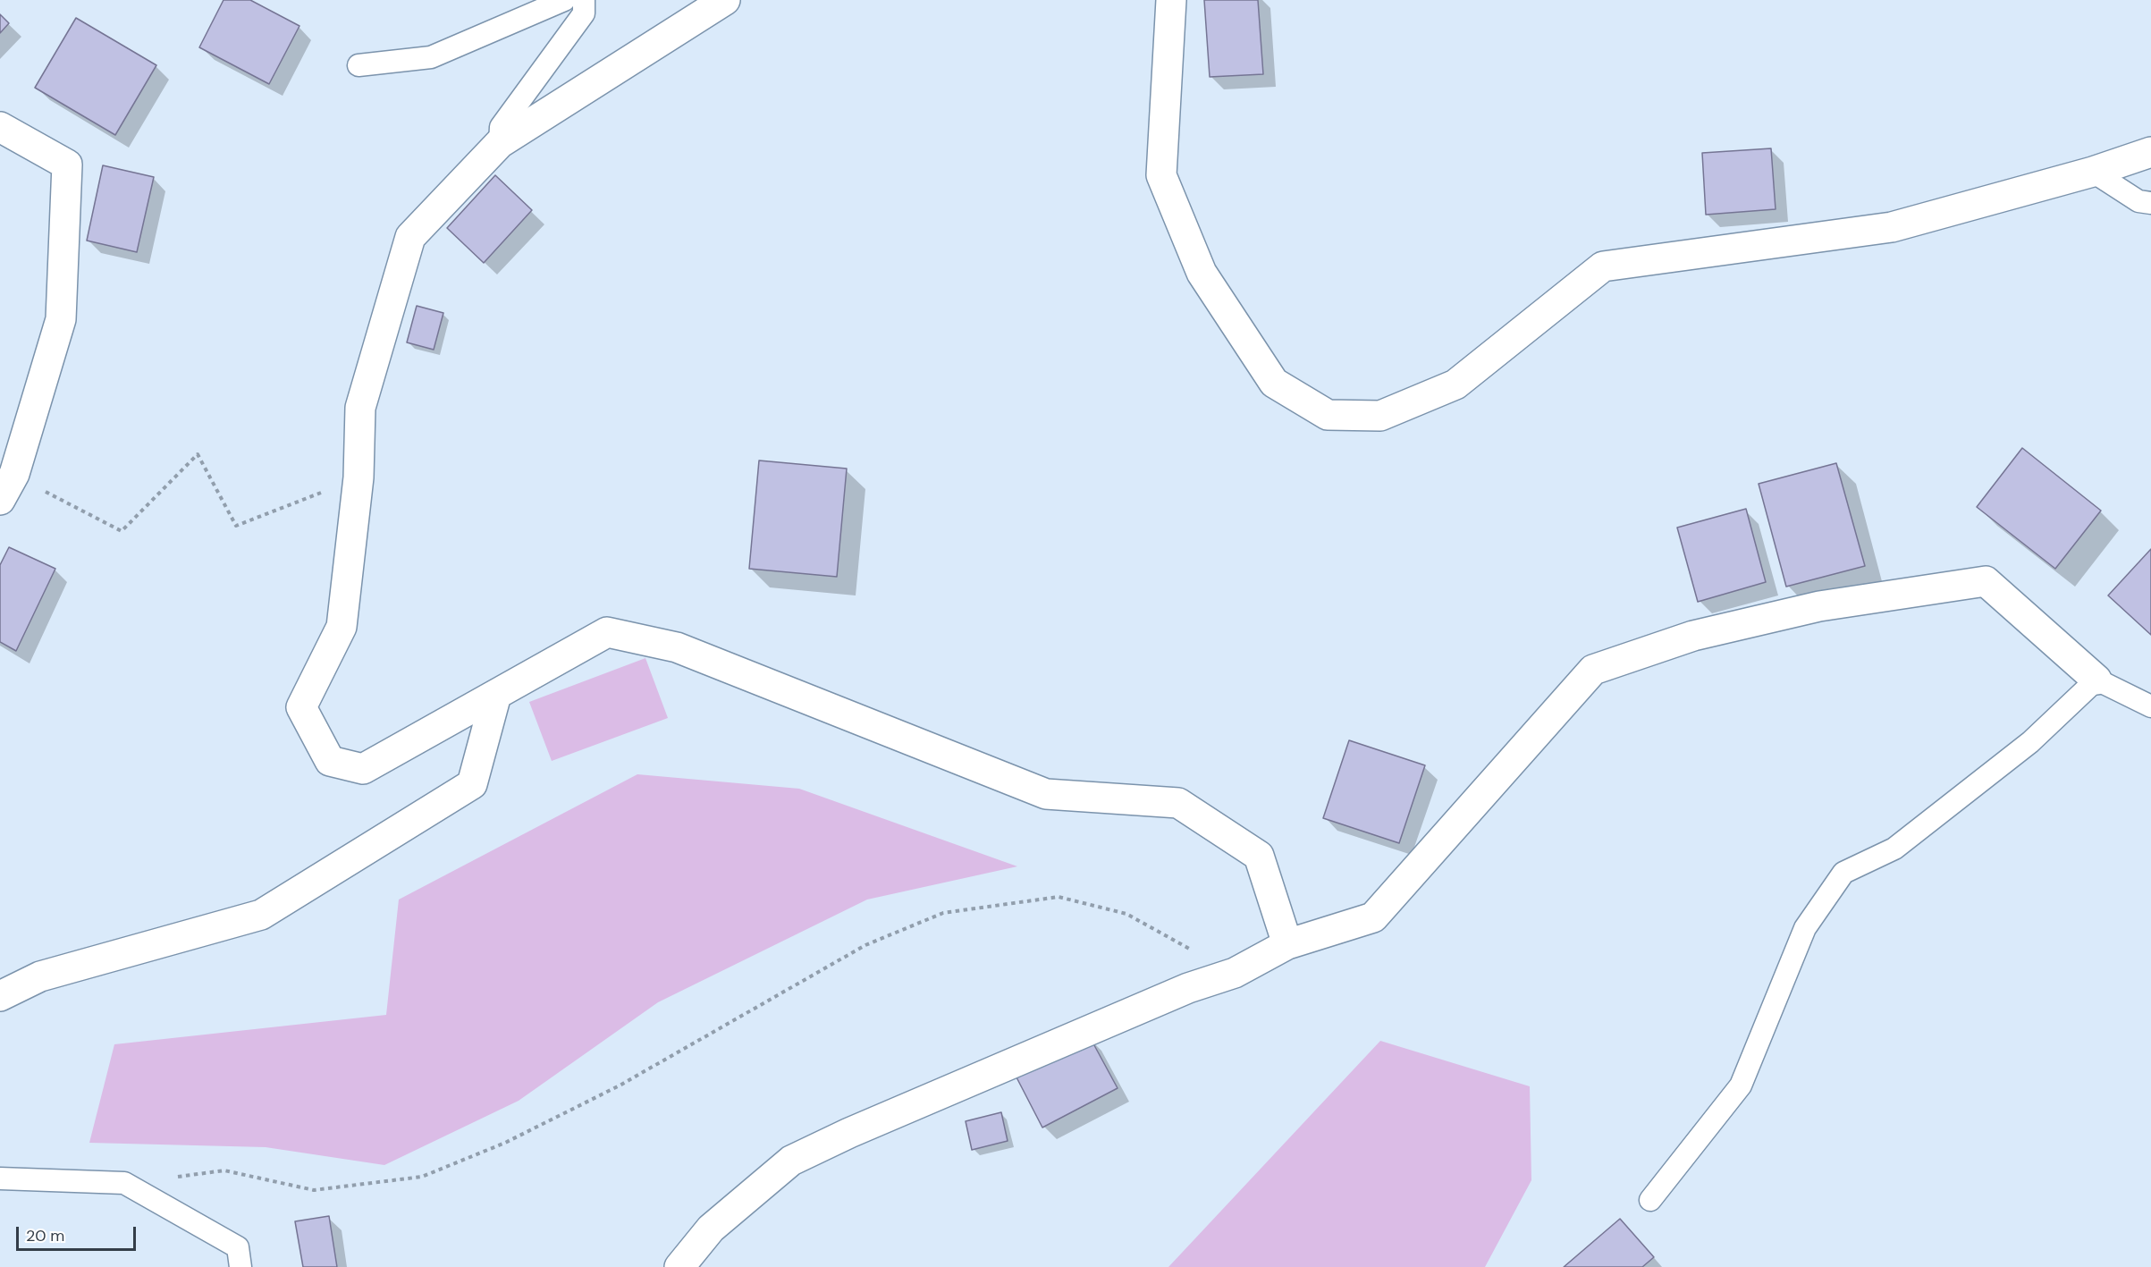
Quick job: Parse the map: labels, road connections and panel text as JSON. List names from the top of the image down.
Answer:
{
  "scale_bar": "20 m"
}
